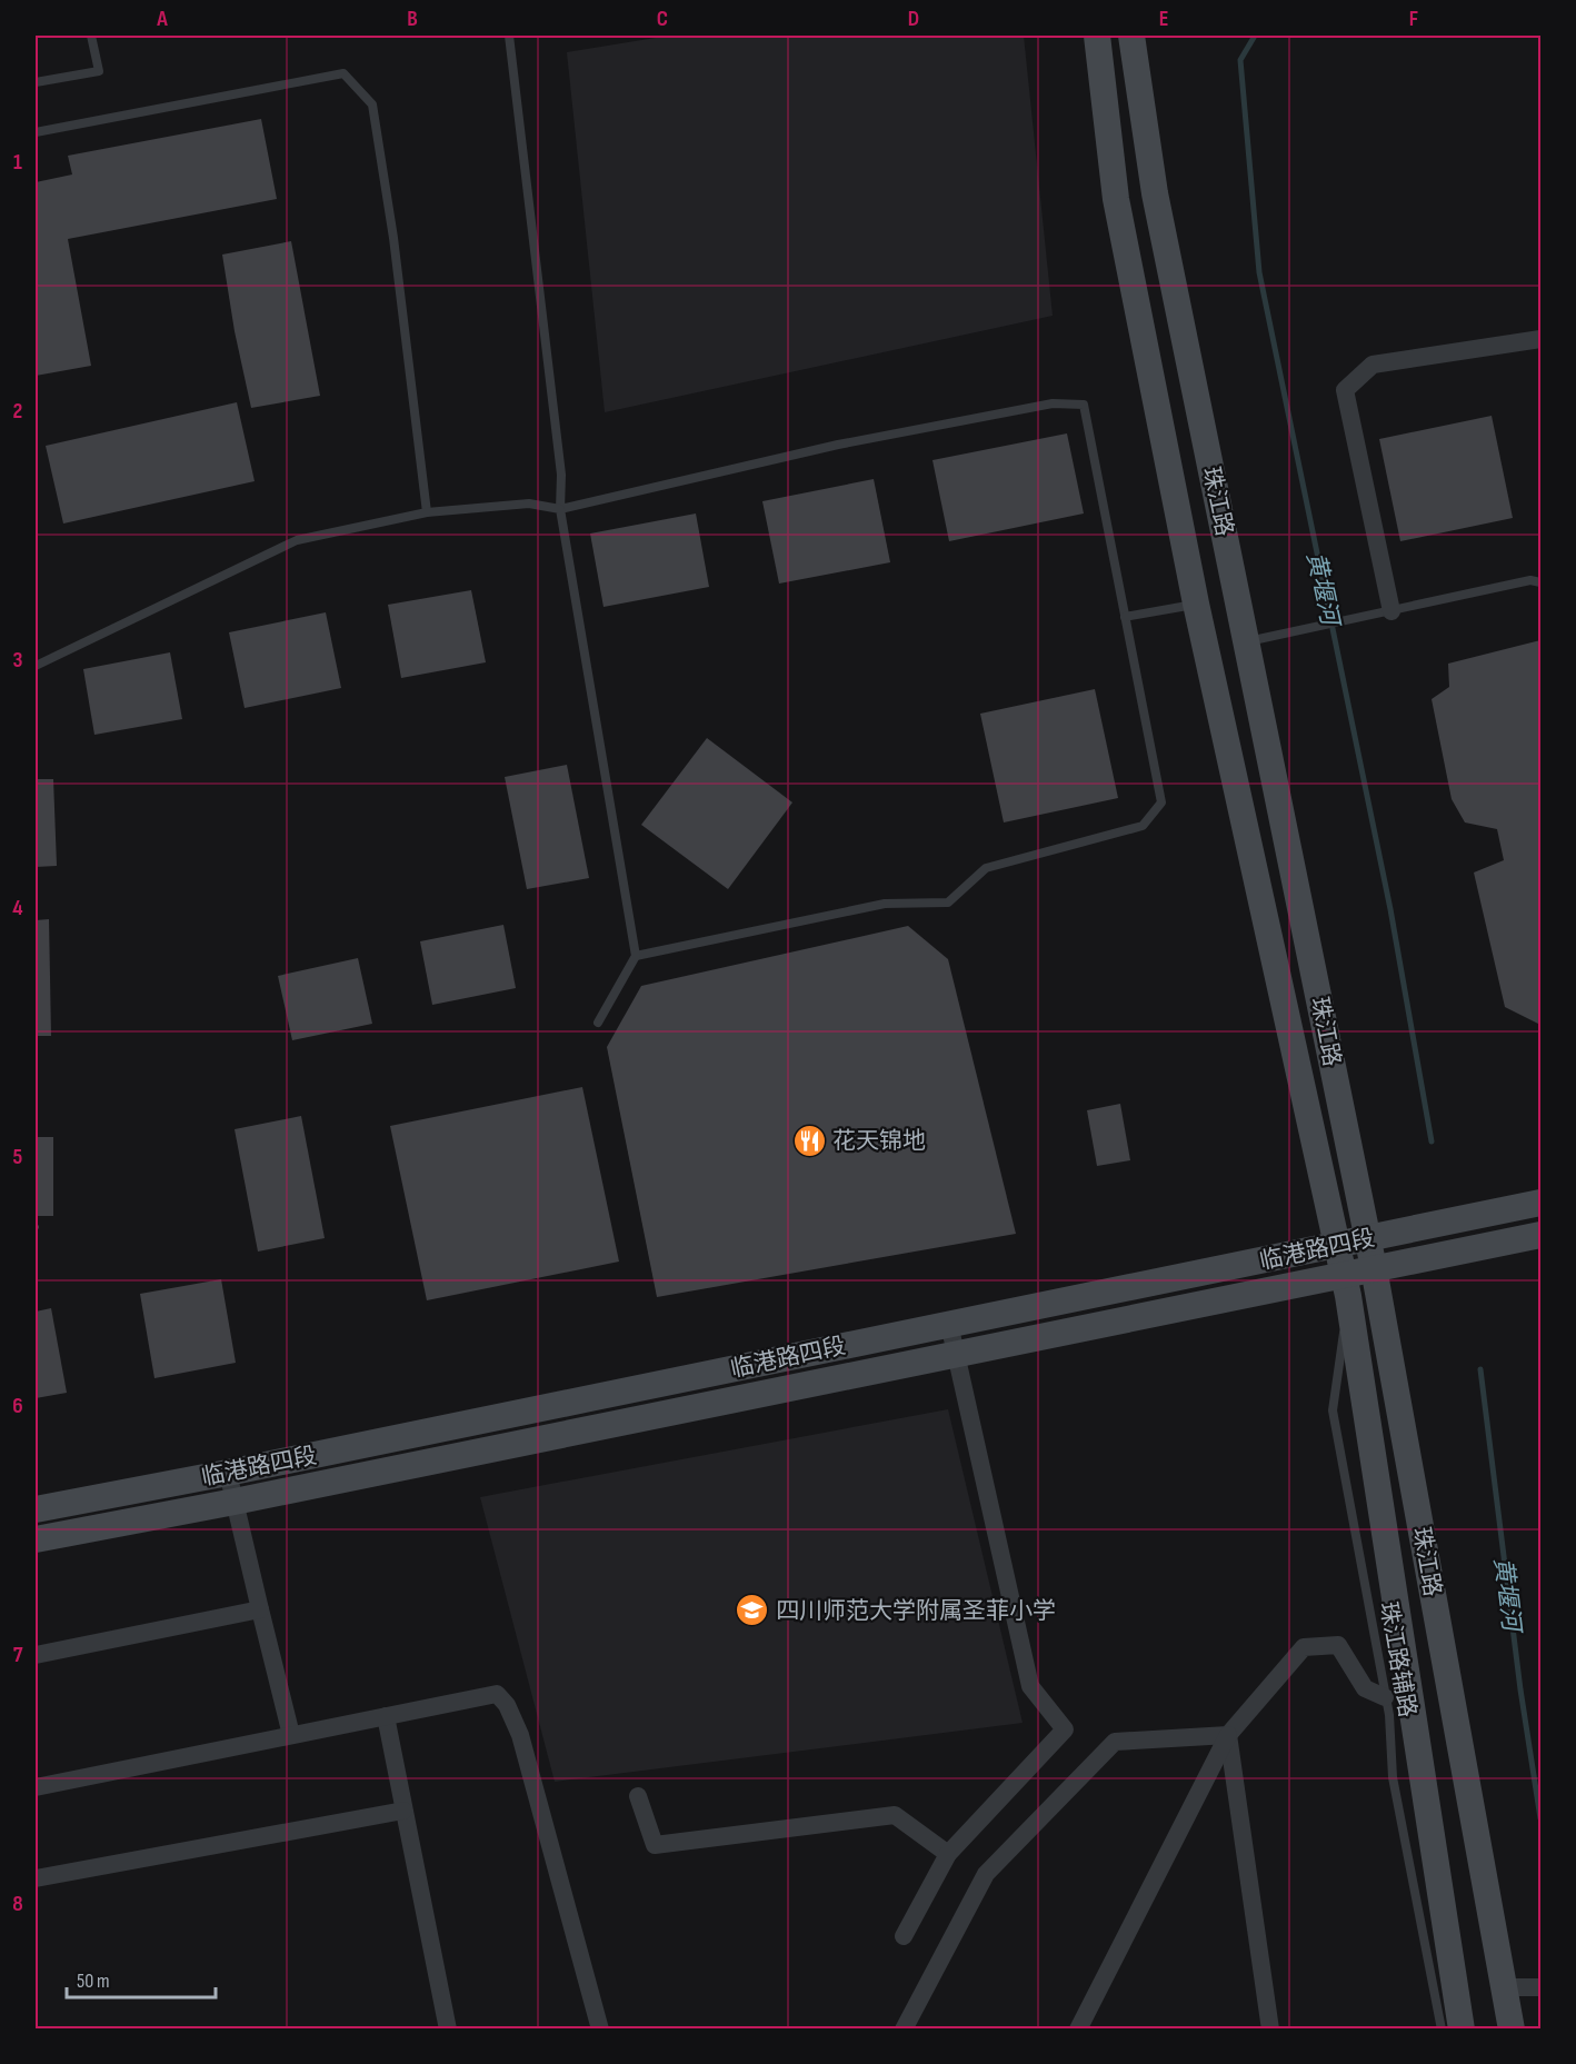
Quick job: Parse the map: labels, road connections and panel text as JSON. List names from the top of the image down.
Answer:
{
  "streets": {
    "main road": ["珠江路", "临港路四段"],
    "lane": ["珠江路辅路"]
  },
  "crossings": [
    ["珠江路", "临港路四段"],
    ["珠江路", "珠江路辅路"],
    ["临港路四段", "珠江路辅路"]
  ],
  "water": ["黄堰河"],
  "places": {
    "restaurant": ["花天锦地"],
    "school or university": ["四川师范大学附属圣菲小学"]
  },
  "scale_bar": "50 m",
  "grid": {
    "columns": [
      "A",
      "B",
      "C",
      "D",
      "E",
      "F"
    ],
    "rows": [
      "1",
      "2",
      "3",
      "4",
      "5",
      "6",
      "7",
      "8"
    ]
  }
}
